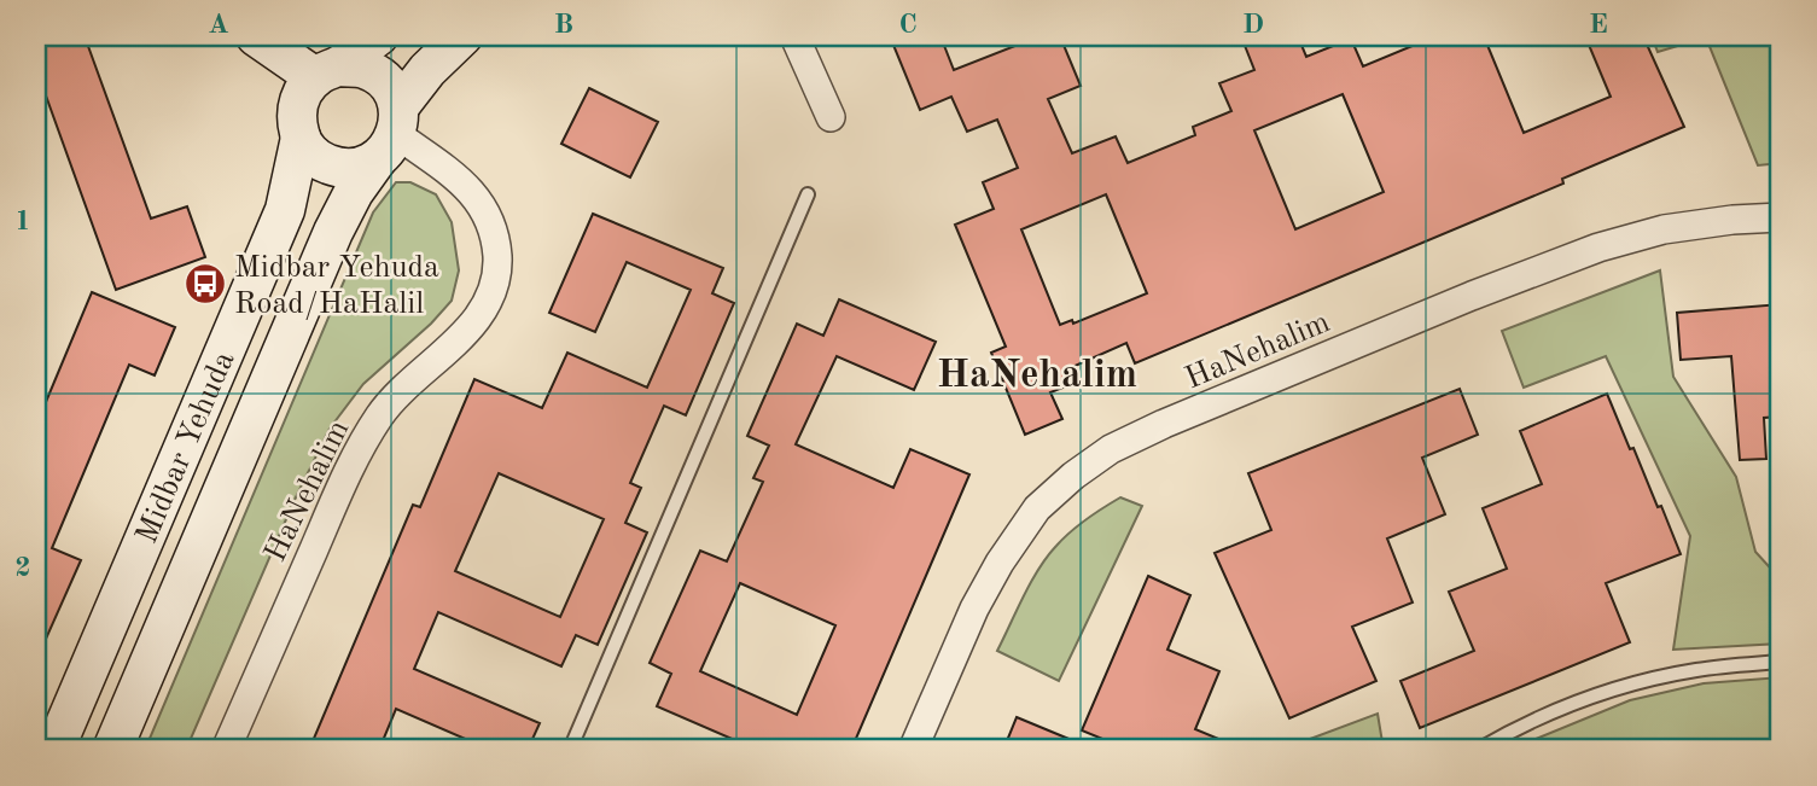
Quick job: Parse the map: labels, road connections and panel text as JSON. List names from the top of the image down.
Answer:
{
  "streets": {
    "street": ["HaNehalim", "Midbar Yehuda"]
  },
  "crossings": [
    ["HaNehalim", "Midbar Yehuda"]
  ],
  "districts": ["HaNehalim"],
  "places": {
    "bus stop": ["Midbar Yehuda Road/HaHalil"]
  },
  "grid": {
    "columns": [
      "A",
      "B",
      "C",
      "D",
      "E"
    ],
    "rows": ["1", "2"]
  }
}
